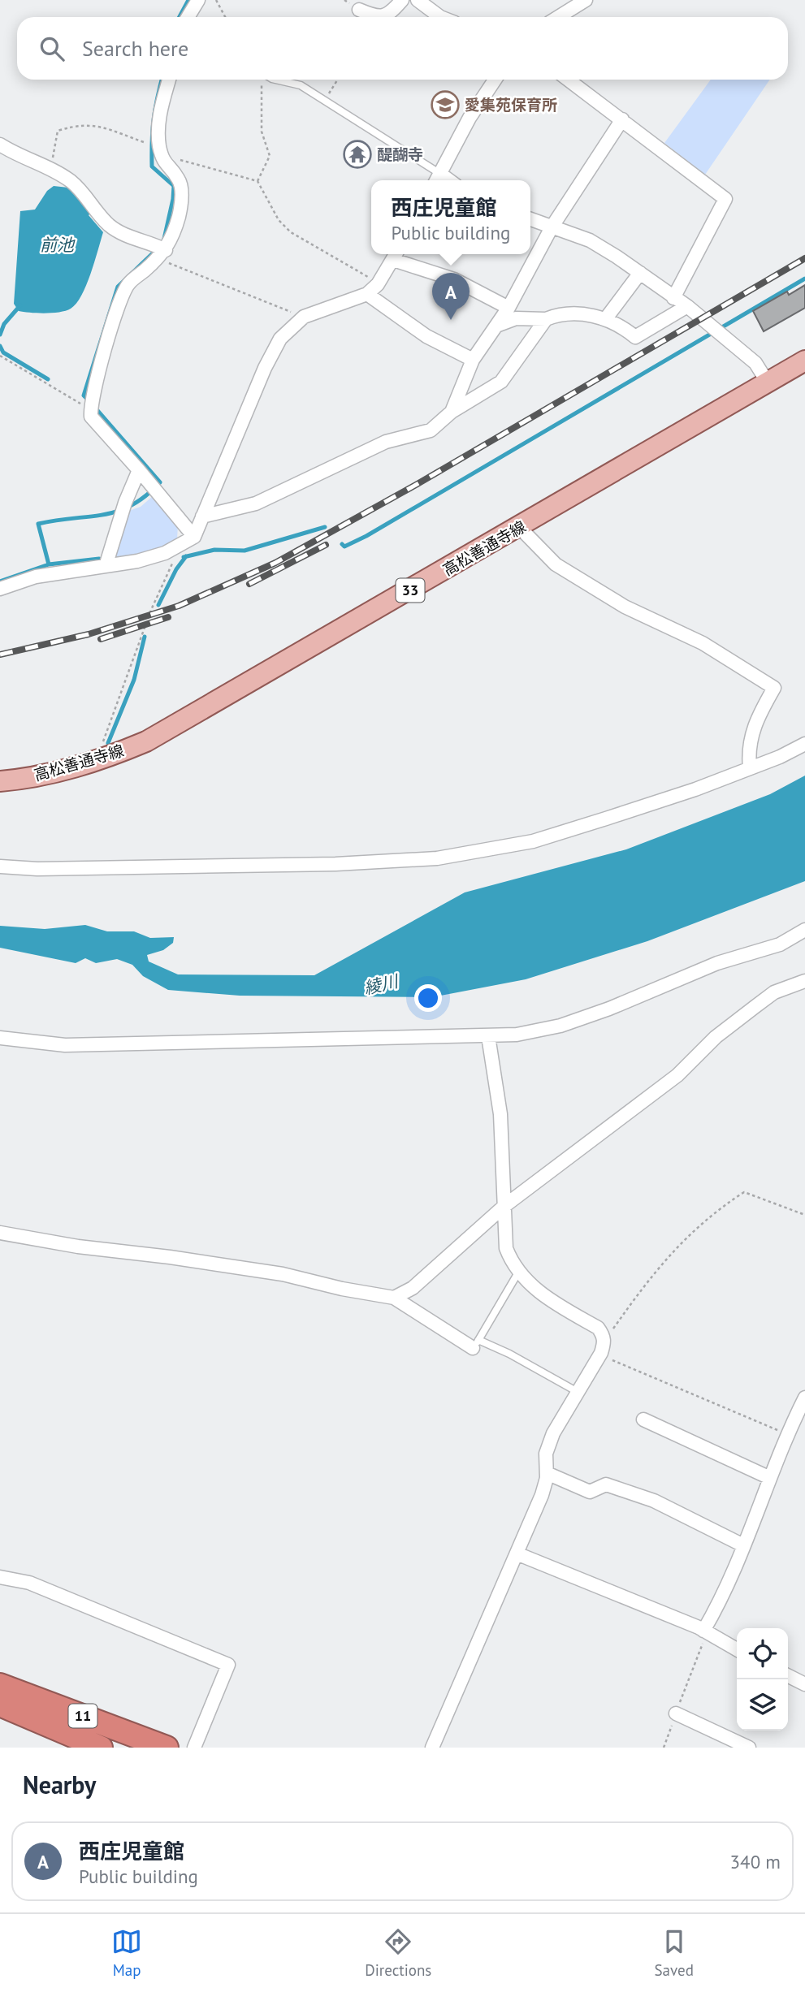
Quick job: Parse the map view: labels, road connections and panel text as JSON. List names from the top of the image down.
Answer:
{
  "streets": {
    "highway": ["11"],
    "main road": ["高松善通寺線", "33"]
  },
  "water": ["前池", "綾川"],
  "places": {
    "school or university": ["愛集苑保育所"],
    "temple": ["醍醐寺"]
  },
  "page": {
    "search": "Search here",
    "popup": ["西庄児童館", "Public building"],
    "pins": "A",
    "heading": "Nearby",
    "list": [
      {
        "mark": "A",
        "name": "西庄児童館",
        "note": "Public building",
        "value": "340 m"
      }
    ],
    "nav": ["Map", "Directions", "Saved"]
  }
}
